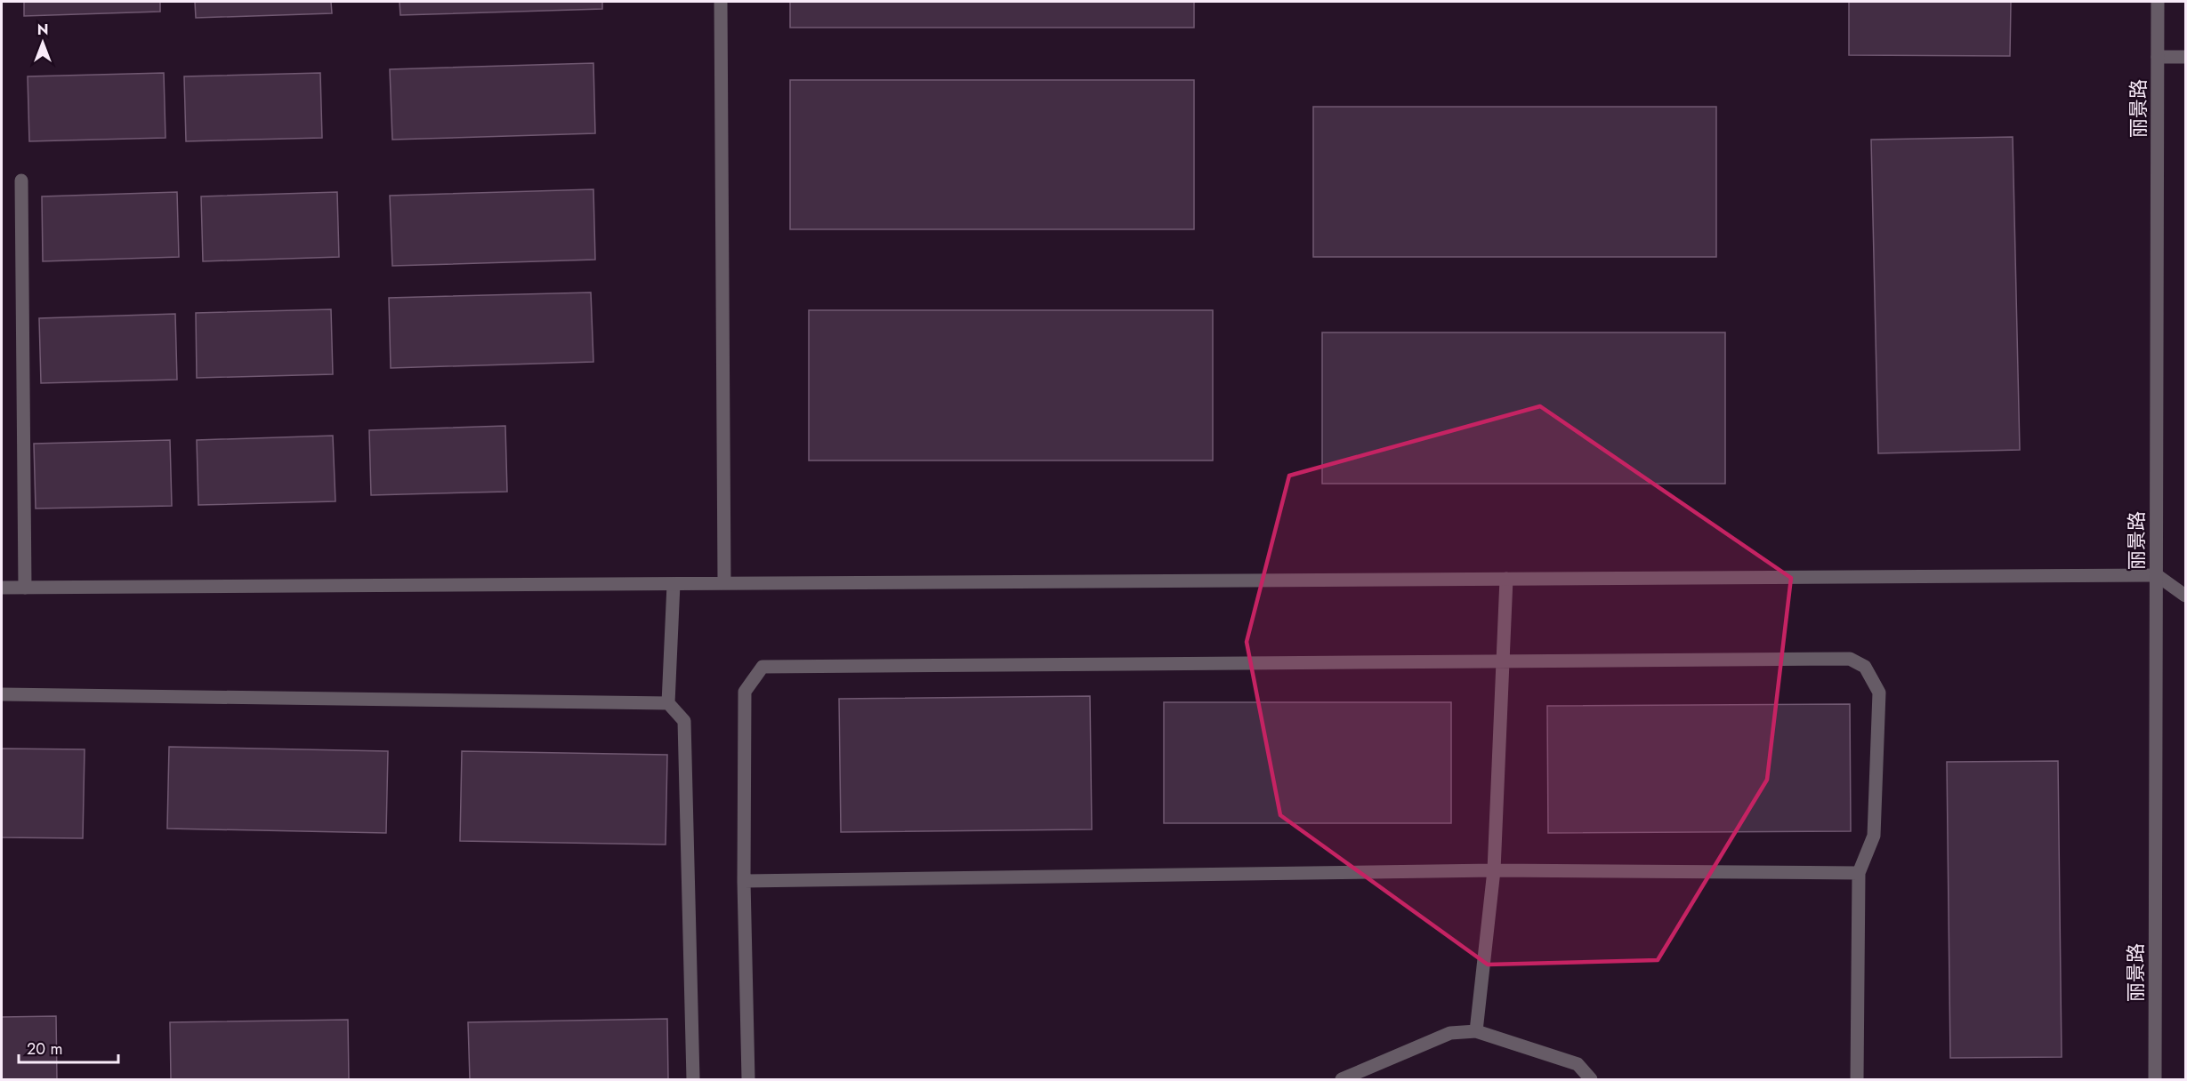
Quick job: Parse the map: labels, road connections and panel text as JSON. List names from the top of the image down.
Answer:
{
  "streets": {
    "street": ["丽景路"]
  },
  "scale_bar": "20 m",
  "north": "top"
}
